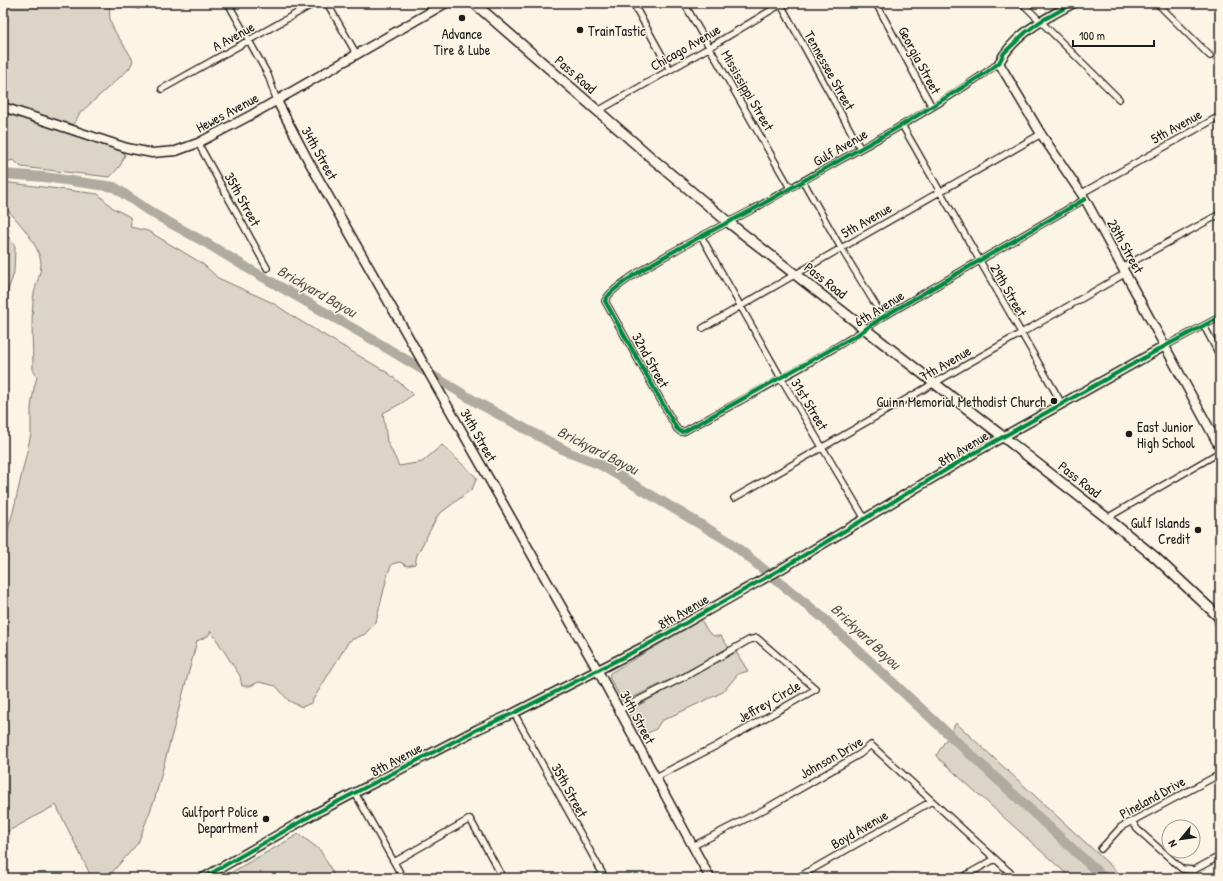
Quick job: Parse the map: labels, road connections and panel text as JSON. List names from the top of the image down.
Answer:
{
  "streets": {
    "main road": ["Pass Road"],
    "street": [
      "A Avenue",
      "Chicago Avenue",
      "Georgia Street",
      "Tennessee Street",
      "Mississippi Street",
      "Hewes Avenue",
      "5th Avenue",
      "Gulf Avenue",
      "34th Street",
      "35th Street",
      "28th Street",
      "29th Street",
      "6th Avenue",
      "32nd Street",
      "7th Avenue",
      "31st Street",
      "8th Avenue",
      "Jeffrey Circle",
      "Johnson Drive",
      "Pineland Drive",
      "Boyd Avenue"
    ]
  },
  "crossings": [
    ["A Avenue", "34th Street"],
    ["Chicago Avenue", "Tennessee Street"],
    ["Chicago Avenue", "Pass Road"],
    ["Chicago Avenue", "Mississippi Street"],
    ["Georgia Street", "Gulf Avenue"],
    ["Tennessee Street", "Gulf Avenue"],
    ["Pass Road", "5th Avenue"],
    ["Pass Road", "Gulf Avenue"],
    ["Pass Road", "6th Avenue"],
    ["Pass Road", "7th Avenue"],
    ["Pass Road", "8th Avenue"],
    ["Mississippi Street", "Gulf Avenue"],
    ["Hewes Avenue", "34th Street"],
    ["Hewes Avenue", "35th Street"],
    ["5th Avenue", "28th Street"],
    ["5th Avenue", "29th Street"],
    ["5th Avenue", "6th Avenue"],
    ["5th Avenue", "31st Street"],
    ["Gulf Avenue", "28th Street"],
    ["Gulf Avenue", "29th Street"],
    ["Gulf Avenue", "32nd Street"],
    ["Gulf Avenue", "31st Street"],
    ["34th Street", "8th Avenue"],
    ["34th Street", "Jeffrey Circle"],
    ["34th Street", "Johnson Drive"],
    ["35th Street", "8th Avenue"],
    ["28th Street", "6th Avenue"],
    ["28th Street", "7th Avenue"],
    ["28th Street", "8th Avenue"],
    ["29th Street", "6th Avenue"],
    ["29th Street", "7th Avenue"],
    ["29th Street", "8th Avenue"],
    ["6th Avenue", "32nd Street"],
    ["6th Avenue", "31st Street"],
    ["7th Avenue", "31st Street"],
    ["31st Street", "8th Avenue"],
    ["Johnson Drive", "Boyd Avenue"]
  ],
  "water": ["Brickyard Bayou"],
  "places": [
    "Advance Tire & Lube",
    "TrainTastic",
    "Guinn Memorial Methodist Church",
    "East Junior High School",
    "Gulf Islands Credit",
    "Gulfport Police Department"
  ],
  "scale_bar": "100 m",
  "north": "bottom left"
}
